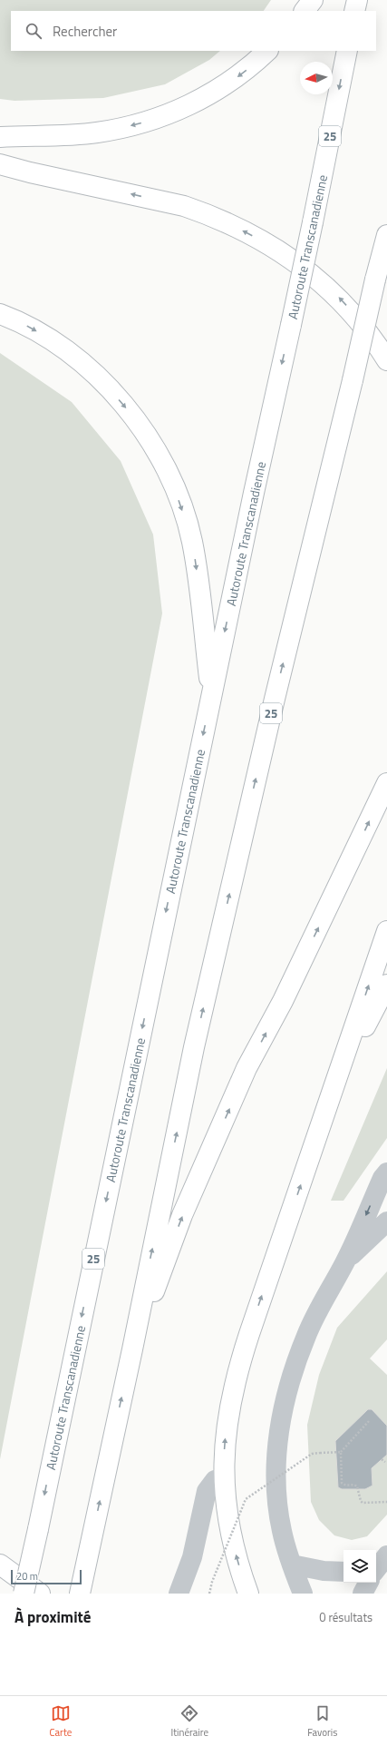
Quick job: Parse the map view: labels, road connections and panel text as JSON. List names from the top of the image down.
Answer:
{
  "streets": {
    "highway": ["25", "Autoroute Transcanadienne"]
  },
  "scale_bar": "20 m",
  "north": "left",
  "page": {
    "search": "Rechercher",
    "scale": "20 m",
    "heading": ["À proximité", "0 résultats"],
    "nav": ["Carte", "Itinéraire", "Favoris"]
  }
}
